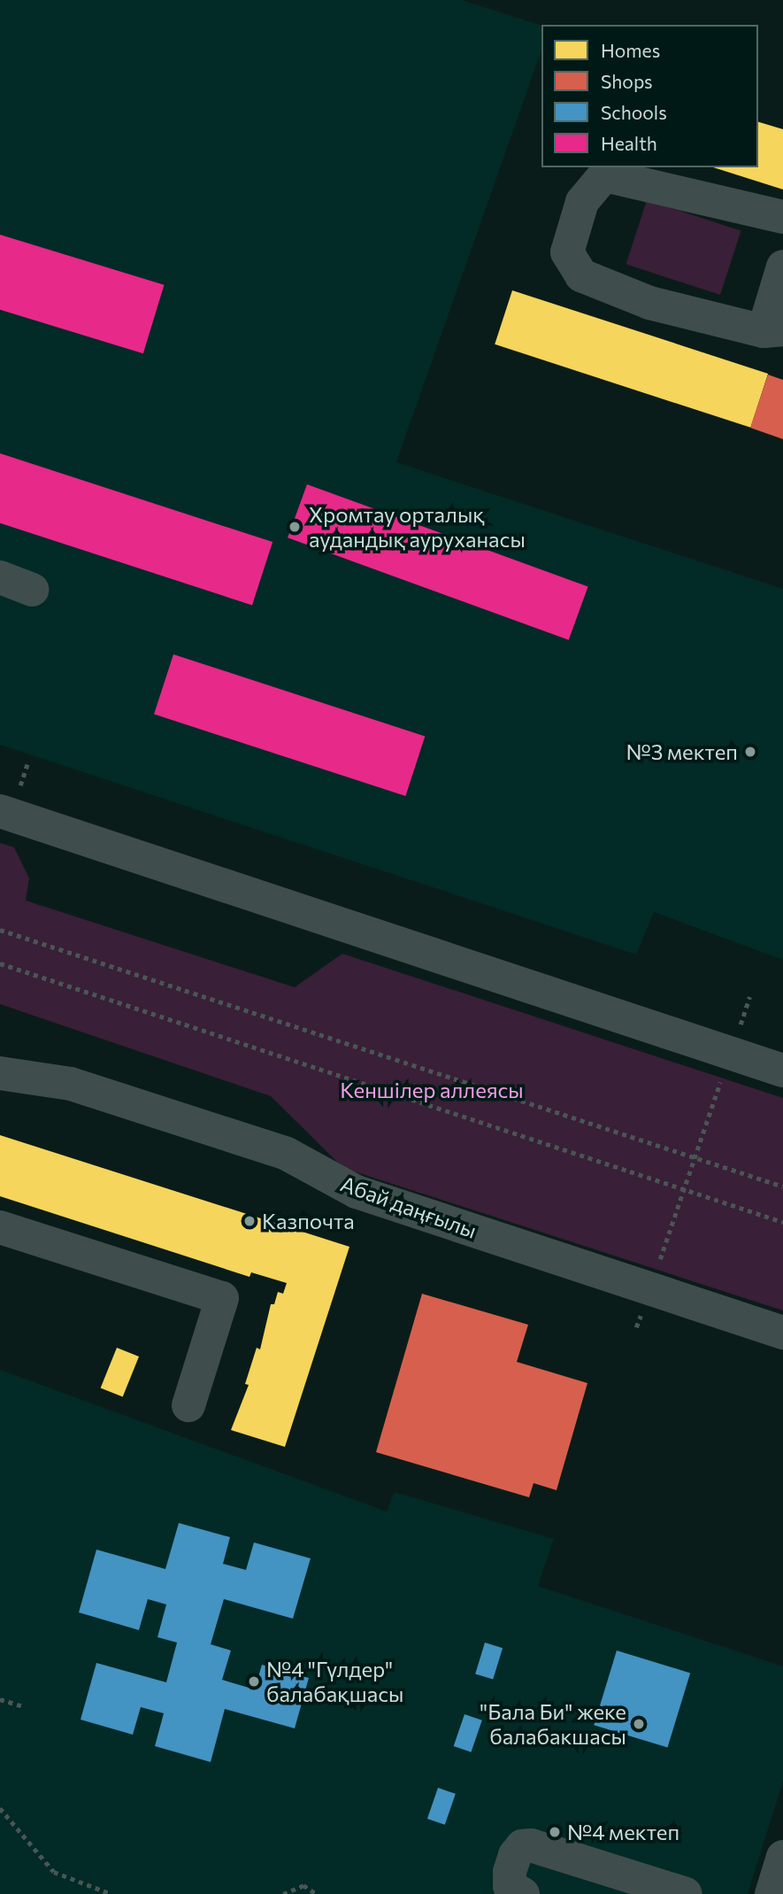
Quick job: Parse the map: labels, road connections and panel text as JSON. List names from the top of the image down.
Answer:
{
  "streets": {
    "street": ["Абай даңғылы"]
  },
  "parks": ["Кеншілер аллеясы"],
  "places": [
    "Хромтау орталық аудандық ауруханасы",
    "№3 мектеп",
    "Казпочта",
    "№4 \"Гүлдер\" балабақшасы",
    "\"Бала Би\" жеке балабакшасы",
    "№4 мектеп"
  ],
  "legend": [
    "Homes",
    "Shops",
    "Schools",
    "Health"
  ]
}
